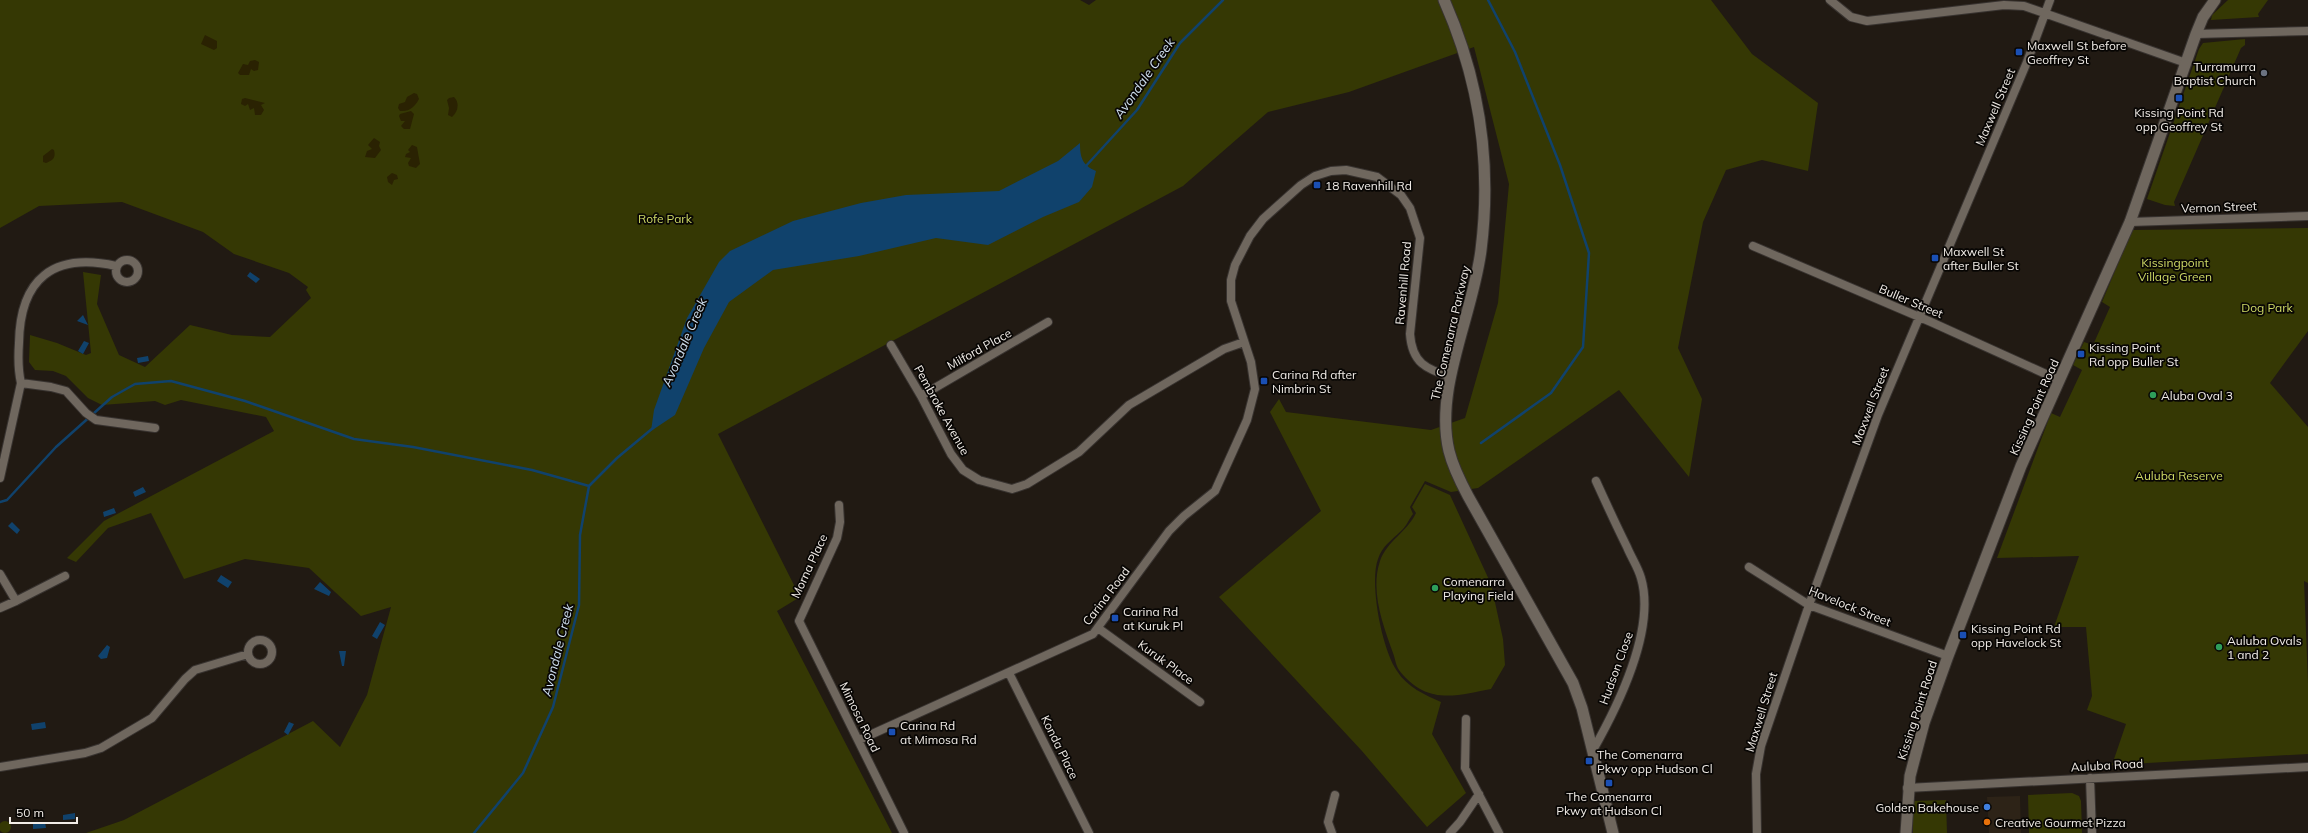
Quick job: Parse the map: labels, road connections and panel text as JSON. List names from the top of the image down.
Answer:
{
  "streets": {
    "street": [
      "Maxwell Street",
      "Vernon Street",
      "Ravenhill Road",
      "Buller Street",
      "The Comenarra Parkway",
      "Milford Place",
      "Kissing Point Road",
      "Pembroke Avenue",
      "Morna Place",
      "Carina Road",
      "Havelock Street",
      "Kuruk Place",
      "Hudson Close",
      "Mimosa Road",
      "Konda Place",
      "Auluba Road"
    ]
  },
  "crossings": [
    ["Maxwell Street", "Buller Street"],
    ["Maxwell Street", "Havelock Street"],
    ["Vernon Street", "Kissing Point Road"],
    ["Ravenhill Road", "The Comenarra Parkway"],
    ["Ravenhill Road", "Pembroke Avenue"],
    ["Ravenhill Road", "Carina Road"],
    ["Buller Street", "Kissing Point Road"],
    ["The Comenarra Parkway", "Hudson Close"],
    ["Milford Place", "Pembroke Avenue"],
    ["Kissing Point Road", "Havelock Street"],
    ["Kissing Point Road", "Auluba Road"],
    ["Morna Place", "Mimosa Road"],
    ["Carina Road", "Kuruk Place"],
    ["Carina Road", "Mimosa Road"],
    ["Carina Road", "Konda Place"]
  ],
  "water": ["Avondale Creek"],
  "parks": [
    "Rofe Park",
    "Kissingpoint Village Green",
    "Dog Park",
    "Auluba Reserve"
  ],
  "places": {
    "transit": [
      "Maxwell St before Geoffrey St",
      "Kissing Point Rd opp Geoffrey St",
      "18 Ravenhill Rd",
      "Maxwell St after Buller St",
      "Kissing Point Rd opp Buller St",
      "Carina Rd after Nimbrin St",
      "Carina Rd at Kuruk Pl",
      "Kissing Point Rd opp Havelock St",
      "Carina Rd at Mimosa Rd",
      "The Comenarra Pkwy opp Hudson Cl",
      "The Comenarra Pkwy at Hudson Cl"
    ],
    "other": [
      "Turramurra Baptist Church",
      "Aluba Oval 3",
      "Comenarra Playing Field",
      "Auluba Ovals 1 and 2",
      "Golden Bakehouse",
      "Creative Gourmet Pizza"
    ]
  },
  "scale_bar": "50 m"
}
